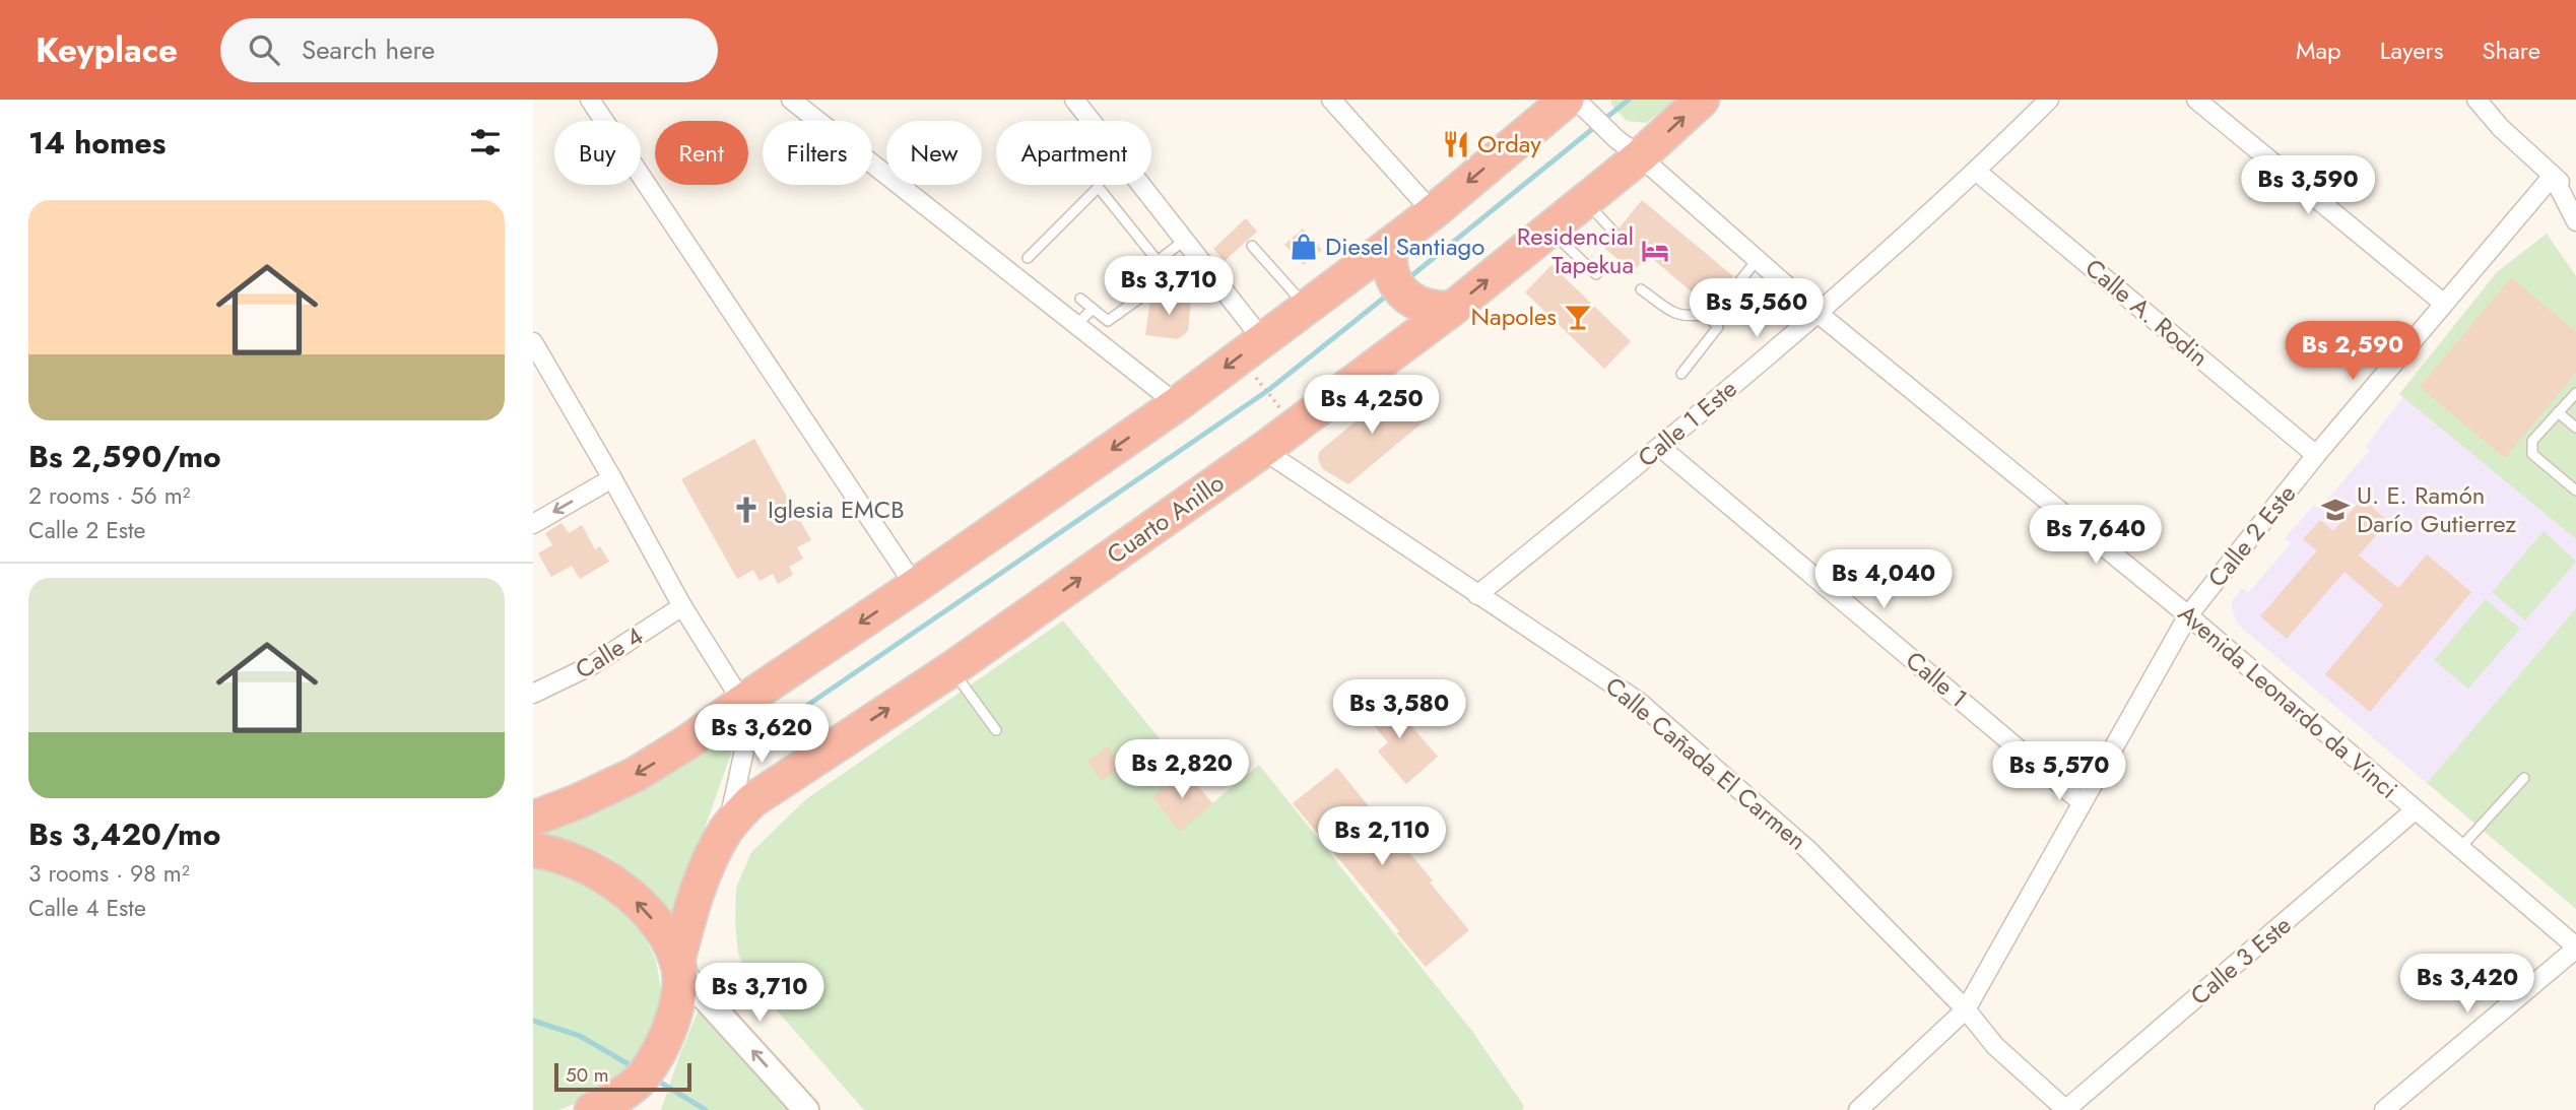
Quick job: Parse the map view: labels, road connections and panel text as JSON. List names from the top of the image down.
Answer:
{
  "streets": {
    "highway": ["Cuarto Anillo"],
    "street": [
      "Calle A. Rodin",
      "Calle 1 Este",
      "Calle 2 Este",
      "Calle 4",
      "Calle 1",
      "Avenida Leonardo da Vinci",
      "Calle Cañada El Carmen",
      "Calle 3 Este"
    ]
  },
  "crossings": [
    ["Calle A. Rodin", "Calle 1 Este"],
    ["Calle A. Rodin", "Calle 2 Este"],
    ["Calle 1 Este", "Calle 1"],
    ["Calle 1 Este", "Avenida Leonardo da Vinci"],
    ["Calle 1 Este", "Calle Cañada El Carmen"],
    ["Cuarto Anillo", "Avenida Leonardo da Vinci"],
    ["Cuarto Anillo", "Calle Cañada El Carmen"],
    ["Calle 2 Este", "Calle 1"],
    ["Calle 2 Este", "Avenida Leonardo da Vinci"],
    ["Calle 2 Este", "Calle Cañada El Carmen"],
    ["Avenida Leonardo da Vinci", "Calle 3 Este"],
    ["Calle Cañada El Carmen", "Calle 3 Este"]
  ],
  "places": {
    "restaurant": ["Orday"],
    "shop": ["Diesel Santiago"],
    "hotel": ["Residencial Tapekua"],
    "bar": ["Napoles"],
    "church": ["Iglesia EMCB"],
    "school or university": ["U. E. Ramón Darío Gutierrez"]
  },
  "scale_bar": "50 m",
  "page": {
    "header": "Keyplace",
    "search": "Search here",
    "nav": ["Map", "Layers", "Share"],
    "heading": "14 homes",
    "chip": [
      "Buy",
      "Rent",
      "Filters",
      "New",
      "Apartment"
    ],
    "price": [
      "Bs 3,590",
      "Bs 3,710",
      "Bs 5,560",
      "Bs 2,590",
      "Bs 4,250",
      "Bs 7,640",
      "Bs 4,040",
      "Bs 3,580",
      "Bs 3,620",
      "Bs 2,820",
      "Bs 5,570",
      "Bs 2,110",
      "Bs 3,420",
      "Bs 3,710"
    ],
    "list": [
      {
        "name": "Bs 2,590/mo",
        "note": "2 rooms · 56 m² · Calle 2 Este"
      },
      {
        "name": "Bs 3,420/mo",
        "note": "3 rooms · 98 m² · Calle 4 Este"
      }
    ],
    "scale": "50 m"
  }
}
